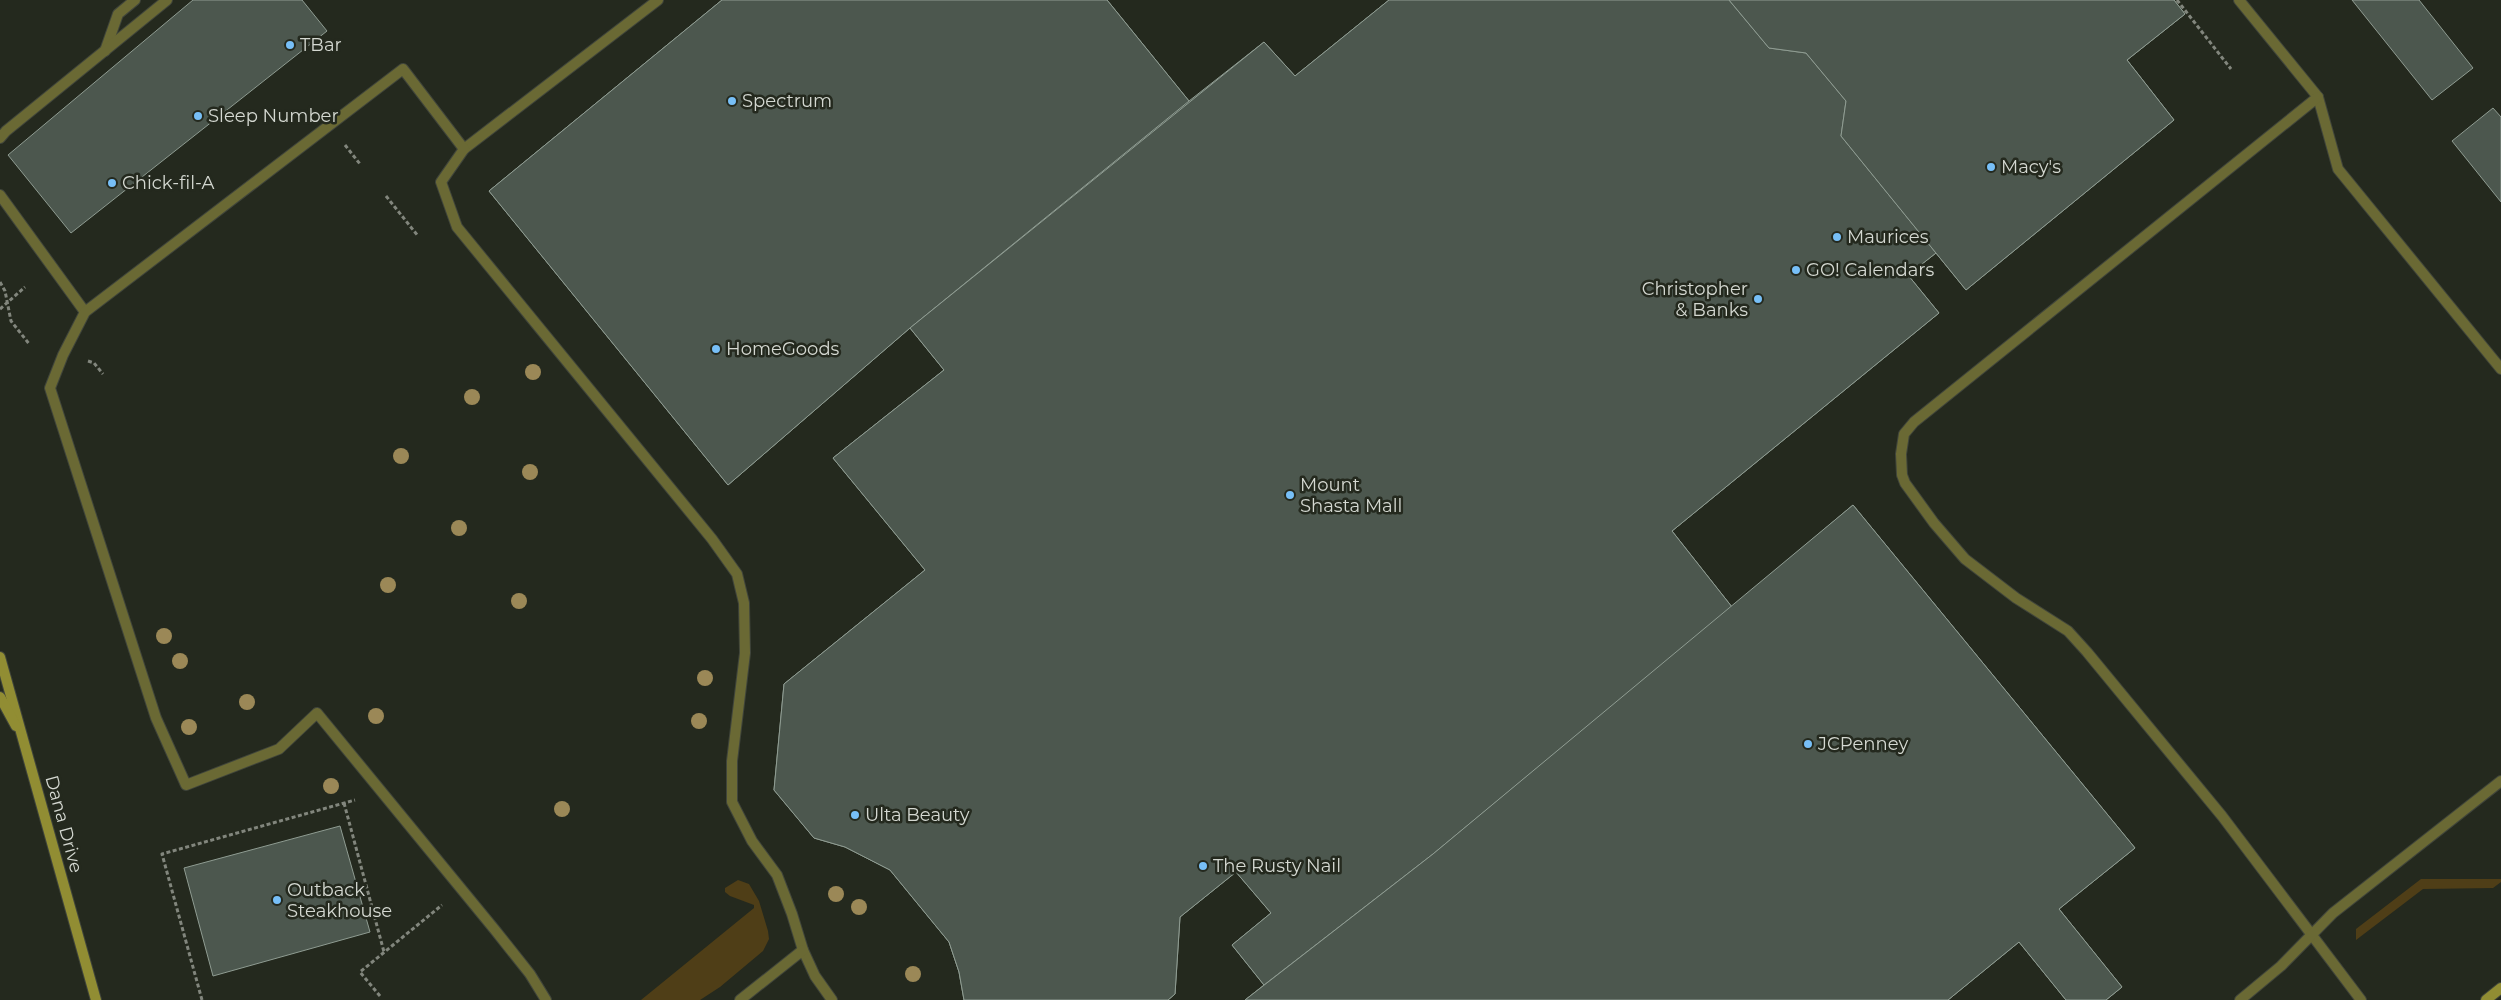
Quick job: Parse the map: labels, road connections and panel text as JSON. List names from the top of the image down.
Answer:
{
  "streets": {
    "main road": ["Dana Drive"]
  },
  "places": [
    "TBar",
    "Spectrum",
    "Sleep Number",
    "Macy's",
    "Chick-fil-A",
    "Maurices",
    "GO! Calendars",
    "Christopher & Banks",
    "HomeGoods",
    "Mount Shasta Mall",
    "JCPenney",
    "Ulta Beauty",
    "The Rusty Nail",
    "Outback Steakhouse"
  ]
}
